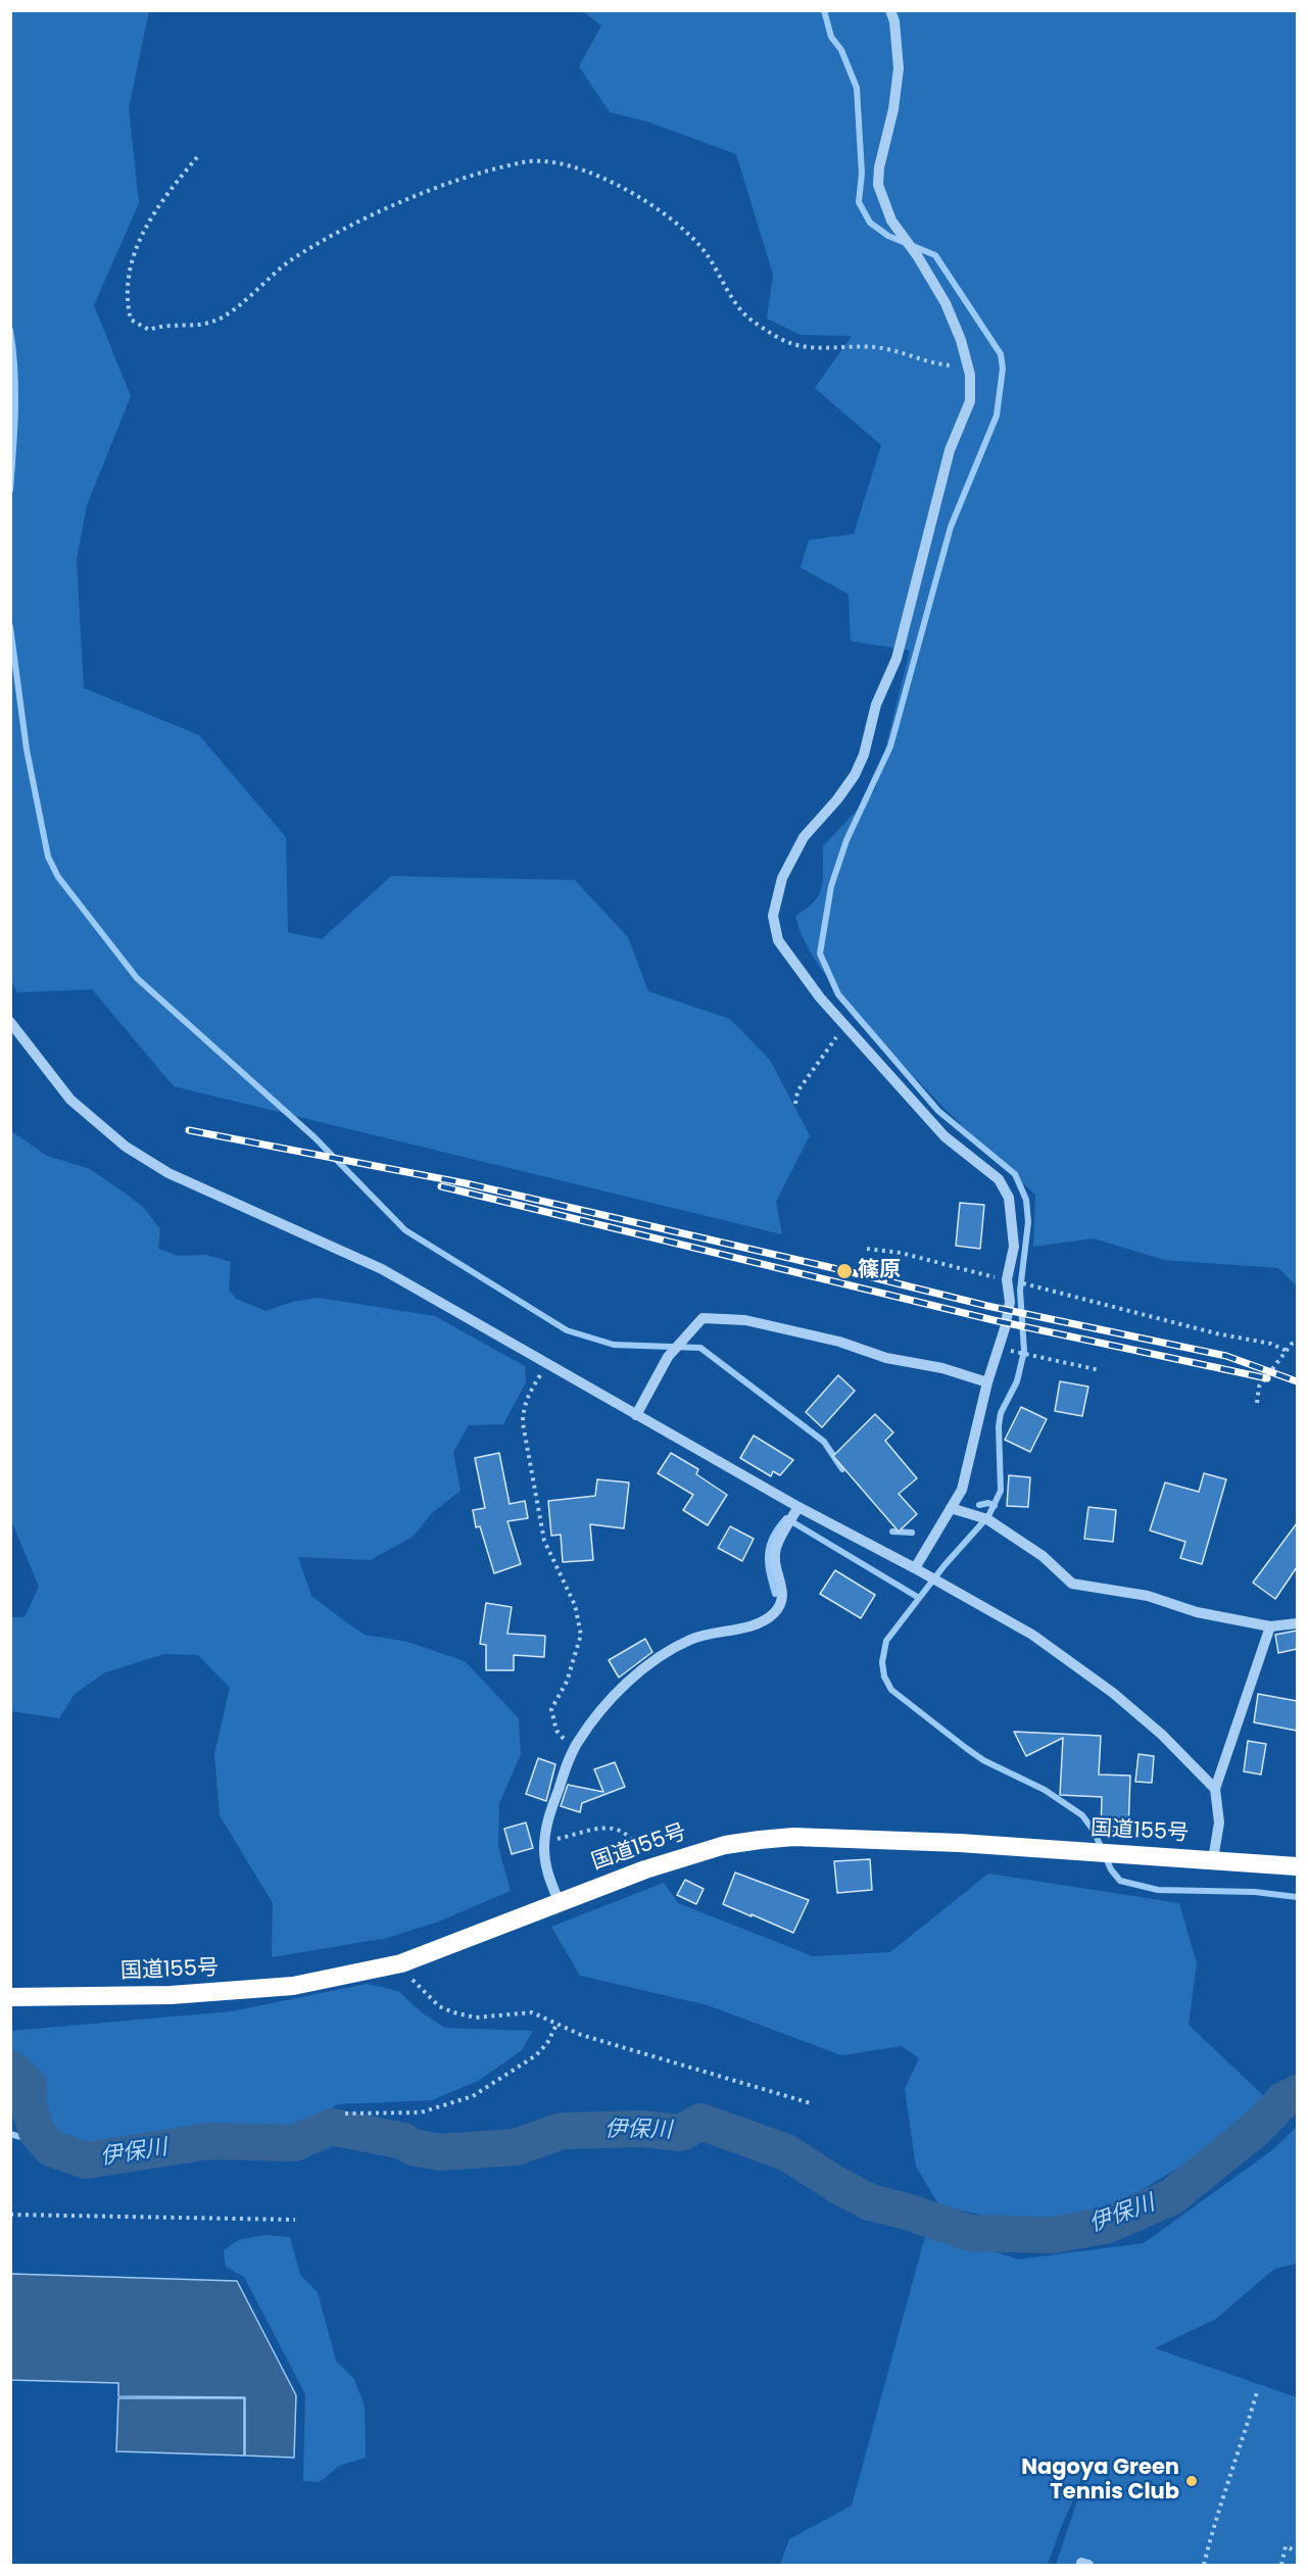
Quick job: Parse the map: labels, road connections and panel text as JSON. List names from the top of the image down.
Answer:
{
  "streets": {
    "highway": ["国道155号"]
  },
  "water": ["伊保川"],
  "places": ["篠原", "Nagoya Green Tennis Club"]
}
